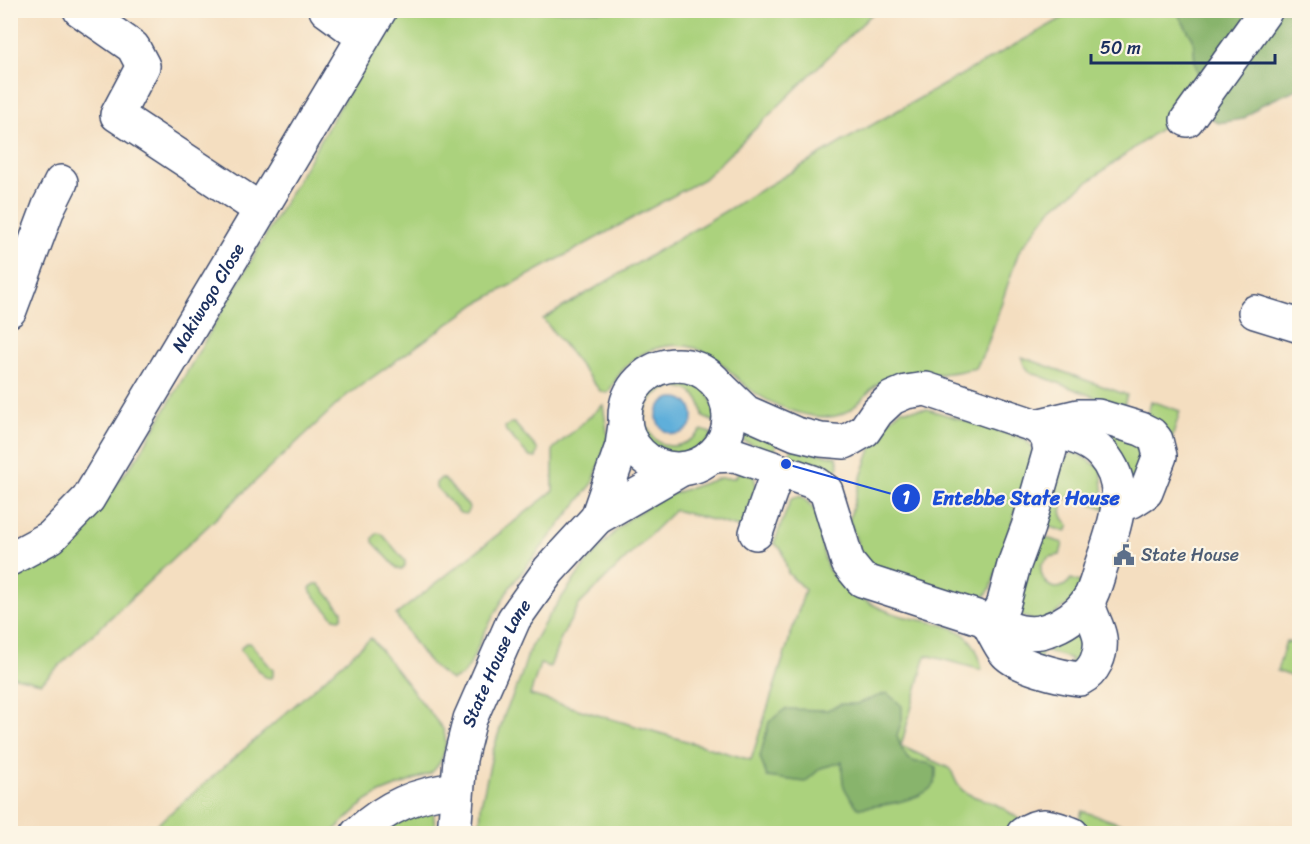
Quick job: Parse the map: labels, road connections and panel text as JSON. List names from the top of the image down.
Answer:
{
  "streets": {
    "street": ["Nakiwogo Close", "State House Lane"]
  },
  "places": {
    "other": ["Entebbe State House"],
    "public building": ["State House"]
  },
  "scale_bar": "50 m"
}
